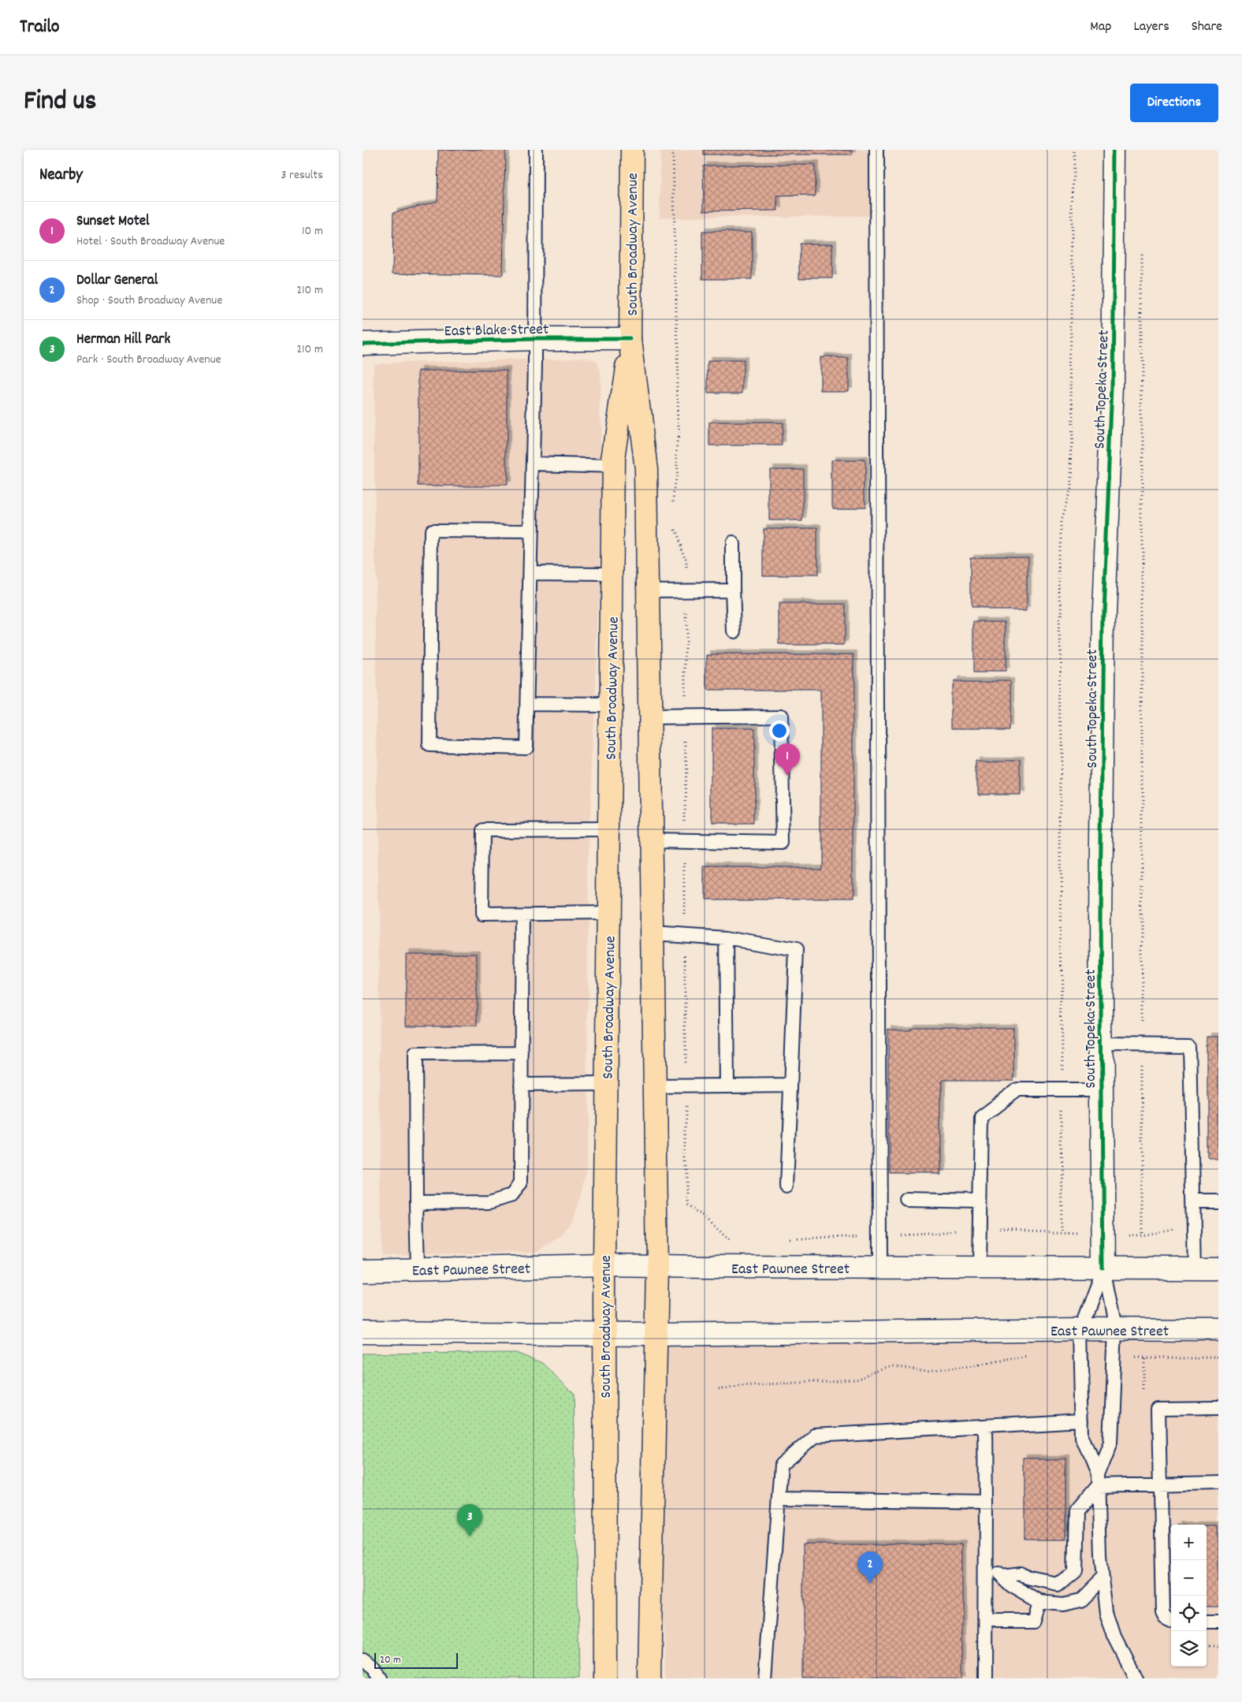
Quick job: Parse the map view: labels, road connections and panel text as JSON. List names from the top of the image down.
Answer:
{
  "streets": {
    "main road": [
      "South Broadway Avenue",
      "East Blake Street",
      "South Topeka Street",
      "East Pawnee Street"
    ]
  },
  "crossings": [
    ["South Broadway Avenue", "East Blake Street"],
    ["South Broadway Avenue", "East Pawnee Street"],
    ["South Topeka Street", "East Pawnee Street"]
  ],
  "scale_bar": "20 m",
  "page": {
    "header": "Trailo",
    "nav": ["Map", "Layers", "Share"],
    "title": "Find us",
    "buttons": "Directions",
    "heading": ["Nearby", "3 results"],
    "list": [
      {
        "mark": "1",
        "name": "Sunset Motel",
        "note": "Hotel · South Broadway Avenue",
        "value": "10 m"
      },
      {
        "mark": "2",
        "name": "Dollar General",
        "note": "Shop · South Broadway Avenue",
        "value": "210 m"
      },
      {
        "mark": "3",
        "name": "Herman Hill Park",
        "note": "Park · South Broadway Avenue",
        "value": "210 m"
      }
    ],
    "pins": ["1", "3", "2"],
    "map_buttons": ["+", "−"],
    "scale": "20 m"
  }
}
